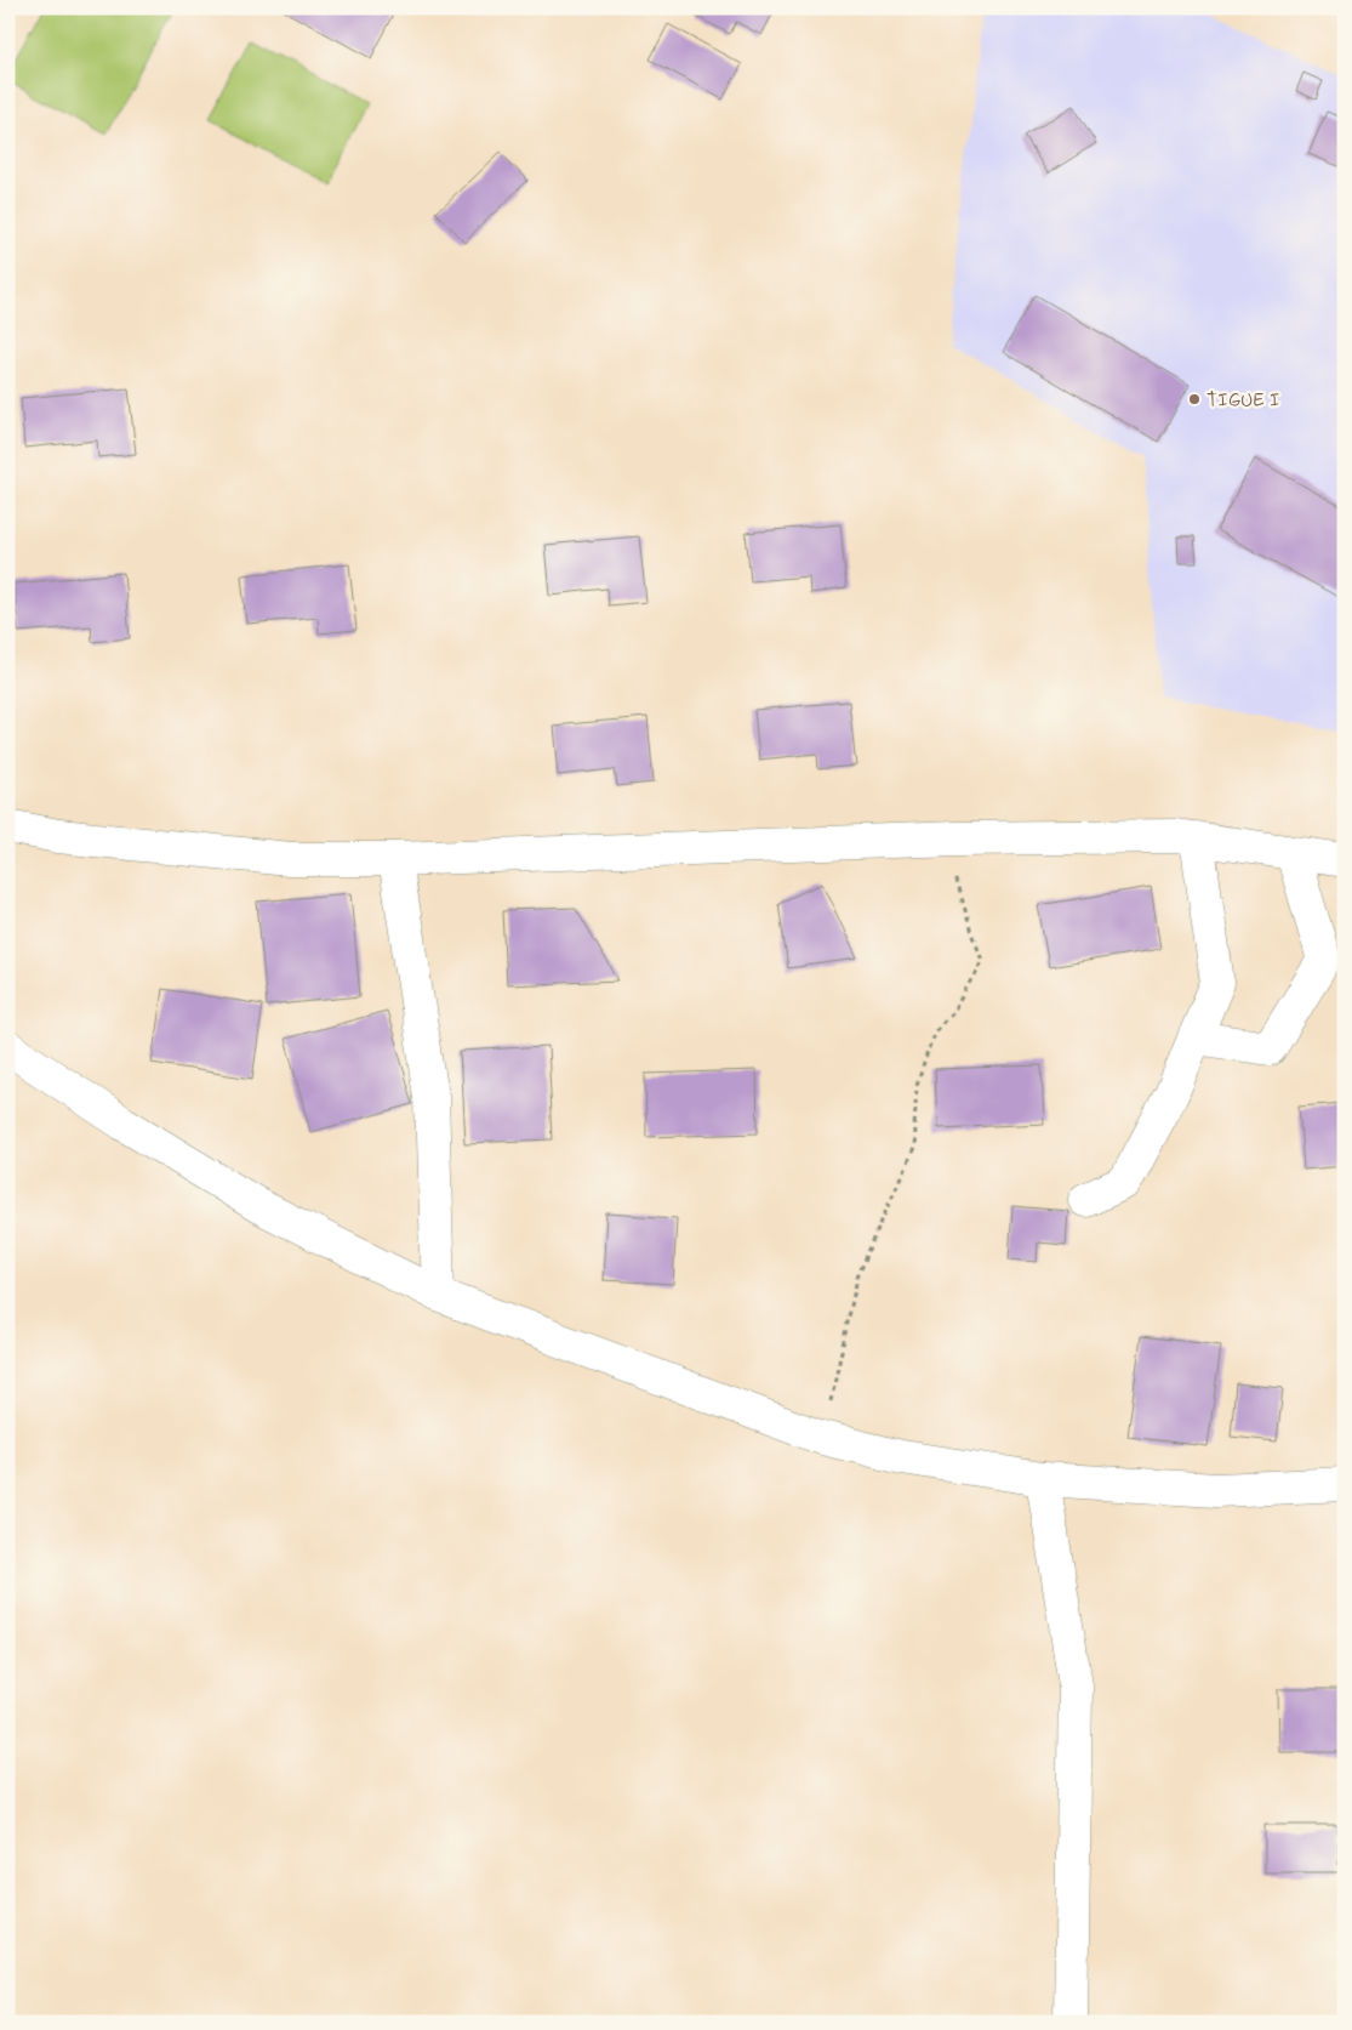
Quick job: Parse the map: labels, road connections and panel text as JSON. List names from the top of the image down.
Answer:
{
  "places": ["TIGUE I"]
}
